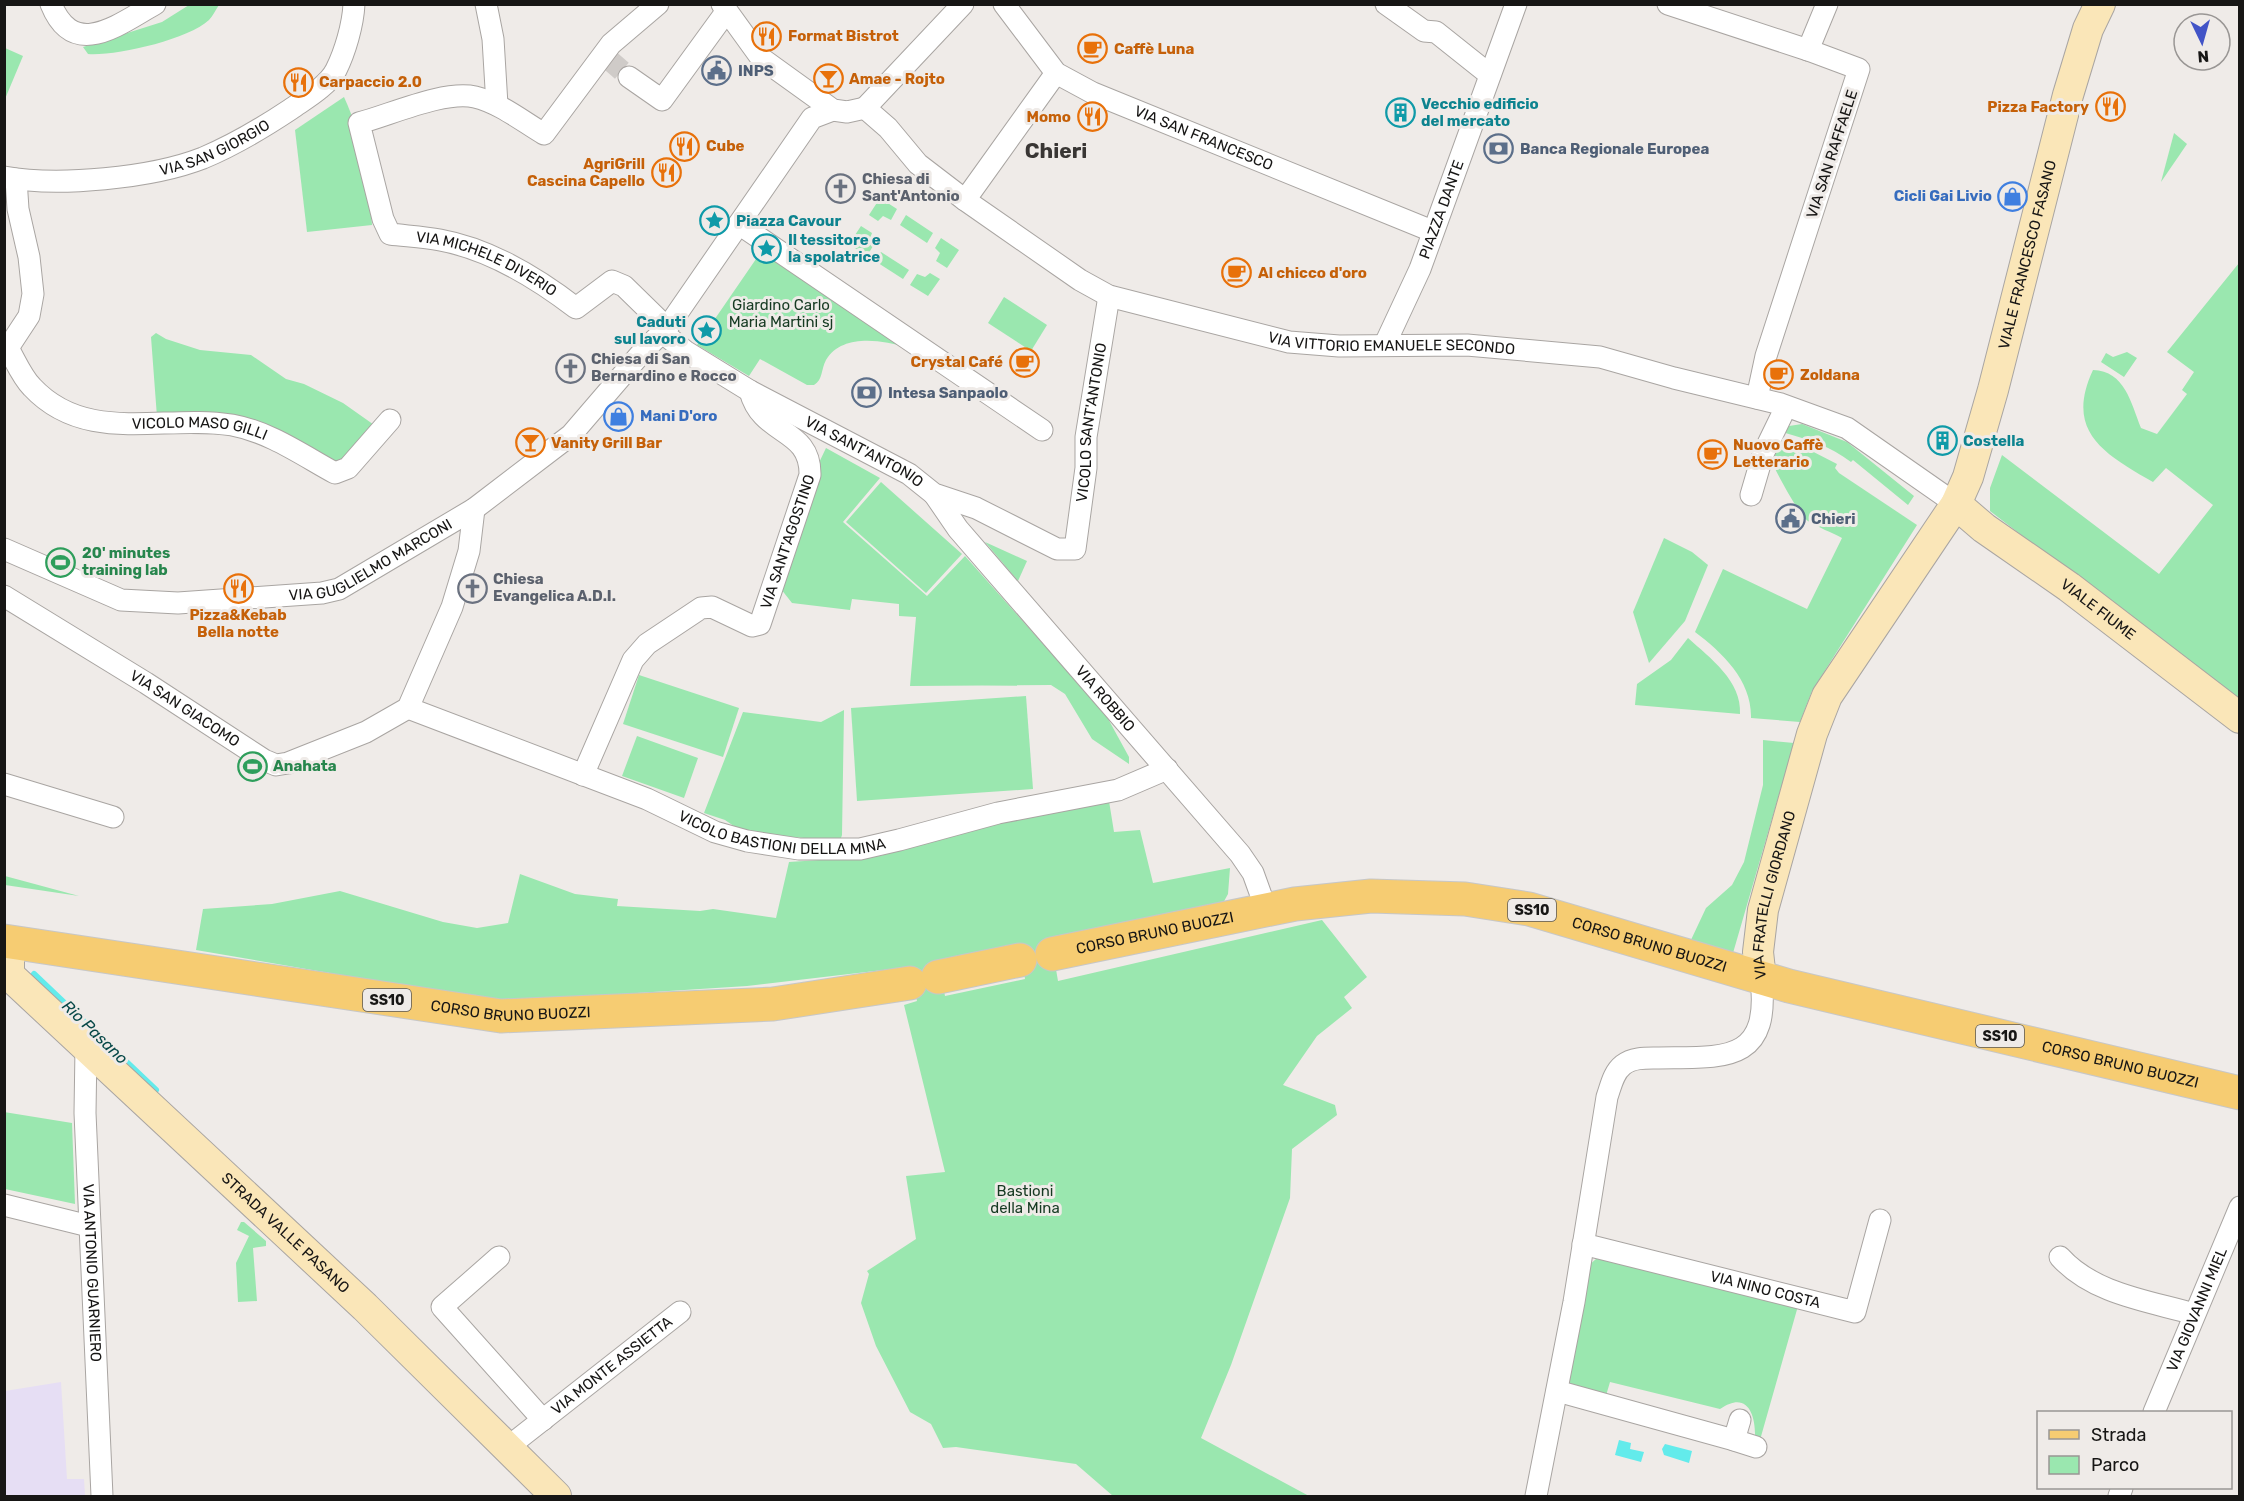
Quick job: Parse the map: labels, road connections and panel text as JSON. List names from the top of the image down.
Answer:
{
  "streets": {
    "main road": ["SS10", "CORSO BRUNO BUOZZI"],
    "street": [
      "VIA SAN FRANCESCO",
      "VIA SAN GIORGIO",
      "VIA SAN RAFFAELE",
      "PIAZZA DANTE",
      "VIALE FRANCESCO FASANO",
      "VIA MICHELE DIVERIO",
      "VIA VITTORIO EMANUELE SECONDO",
      "VICOLO SANT'ANTONIO",
      "VICOLO MASO GILLI",
      "VIA SANT'ANTONIO",
      "VIA SANT'AGOSTINO",
      "VIA GUGLIELMO MARCONI",
      "VIALE FIUME",
      "VIA ROBBIO",
      "VIA SAN GIACOMO",
      "VICOLO BASTIONI DELLA MINA",
      "VIA FRATELLI GIORDANO",
      "STRADA VALLE PASANO",
      "VIA ANTONIO GUARNIERO",
      "VIA NINO COSTA",
      "VIA GIOVANNI MIEL",
      "VIA MONTE ASSIETTA"
    ]
  },
  "crossings": [
    ["VIA SAN FRANCESCO", "PIAZZA DANTE"],
    ["VIA SAN RAFFAELE", "VIA VITTORIO EMANUELE SECONDO"],
    ["PIAZZA DANTE", "VIA VITTORIO EMANUELE SECONDO"],
    ["VIALE FRANCESCO FASANO", "VIA VITTORIO EMANUELE SECONDO"],
    ["VIALE FRANCESCO FASANO", "VIALE FIUME"],
    ["VIALE FRANCESCO FASANO", "VIA FRATELLI GIORDANO"],
    ["VIA MICHELE DIVERIO", "VIA SANT'ANTONIO"],
    ["VIA MICHELE DIVERIO", "VIA GUGLIELMO MARCONI"],
    ["VIA VITTORIO EMANUELE SECONDO", "VICOLO SANT'ANTONIO"],
    ["VIA VITTORIO EMANUELE SECONDO", "VIALE FIUME"],
    ["VIA VITTORIO EMANUELE SECONDO", "VIA FRATELLI GIORDANO"],
    ["VICOLO SANT'ANTONIO", "VIA SANT'ANTONIO"],
    ["VIA SANT'ANTONIO", "VIA SANT'AGOSTINO"],
    ["VIA SANT'ANTONIO", "VIA GUGLIELMO MARCONI"],
    ["VIA SANT'ANTONIO", "VIA ROBBIO"],
    ["VIA SANT'AGOSTINO", "VICOLO BASTIONI DELLA MINA"],
    ["VIALE FIUME", "VIA FRATELLI GIORDANO"],
    ["VIA ROBBIO", "VICOLO BASTIONI DELLA MINA"],
    ["VIA ROBBIO", "CORSO BRUNO BUOZZI"],
    ["VIA SAN GIACOMO", "VICOLO BASTIONI DELLA MINA"],
    ["VIA FRATELLI GIORDANO", "CORSO BRUNO BUOZZI"],
    ["VIA FRATELLI GIORDANO", "VIA NINO COSTA"],
    ["CORSO BRUNO BUOZZI", "STRADA VALLE PASANO"],
    ["STRADA VALLE PASANO", "VIA ANTONIO GUARNIERO"],
    ["STRADA VALLE PASANO", "VIA MONTE ASSIETTA"]
  ],
  "districts": ["Chieri"],
  "water": ["Rio Pasano"],
  "parks": ["Giardino Carlo Maria Martini sj", "Bastioni della Mina"],
  "places": {
    "restaurant": [
      "Format Bistrot",
      "Carpaccio 2.0",
      "Pizza Factory",
      "Momo",
      "Cube",
      "AgriGrill Cascina Capello",
      "Pizza&Kebab Bella notte"
    ],
    "cafe": [
      "Caffè Luna",
      "Al chicco d'oro",
      "Crystal Café",
      "Zoldana",
      "Nuovo Caffè Letterario"
    ],
    "public building": ["INPS", "Chieri"],
    "bar": ["Amae - Rojto", "Vanity Grill Bar"],
    "building": ["Vecchio edificio del mercato", "Costella"],
    "bank": ["Banca Regionale Europea", "Intesa Sanpaolo"],
    "church": ["Chiesa di Sant'Antonio", "Chiesa di San Bernardino e Rocco", "Chiesa Evangelica A.D.I."],
    "shop": ["Cicli Gai Livio", "Mani D'oro"],
    "place": ["Piazza Cavour", "Il tessitore e la spolatrice", "Caduti sul lavoro"],
    "sports": ["20' minutes training lab", "Anahata"]
  },
  "legend": ["Strada", "Parco"],
  "north": "bottom"
}
